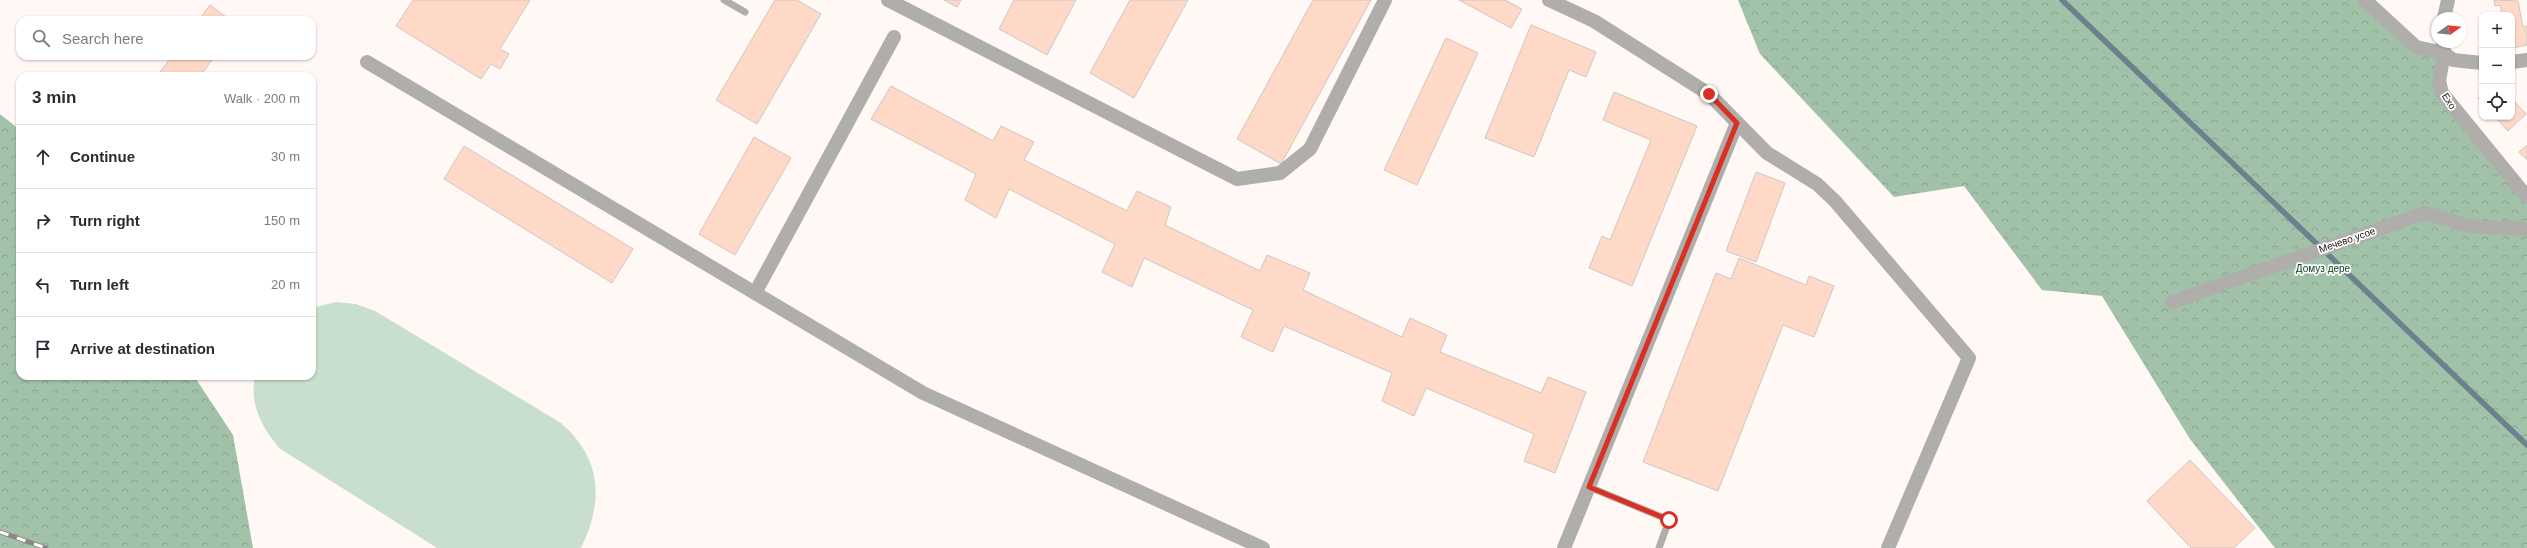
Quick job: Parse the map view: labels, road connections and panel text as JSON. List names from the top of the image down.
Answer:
{
  "streets": {
    "street": ["Ехо", "Мечево усое"]
  },
  "parks": ["Домуз дере"],
  "north": "right",
  "page": {
    "map_buttons": ["+", "−"],
    "search": "Search here",
    "heading": ["3 min", "Walk · 200 m"],
    "list": [
      ["Continue", "30 m"],
      ["Turn right", "150 m"],
      ["Turn left", "20 m"],
      "Arrive at destination"
    ]
  }
}
